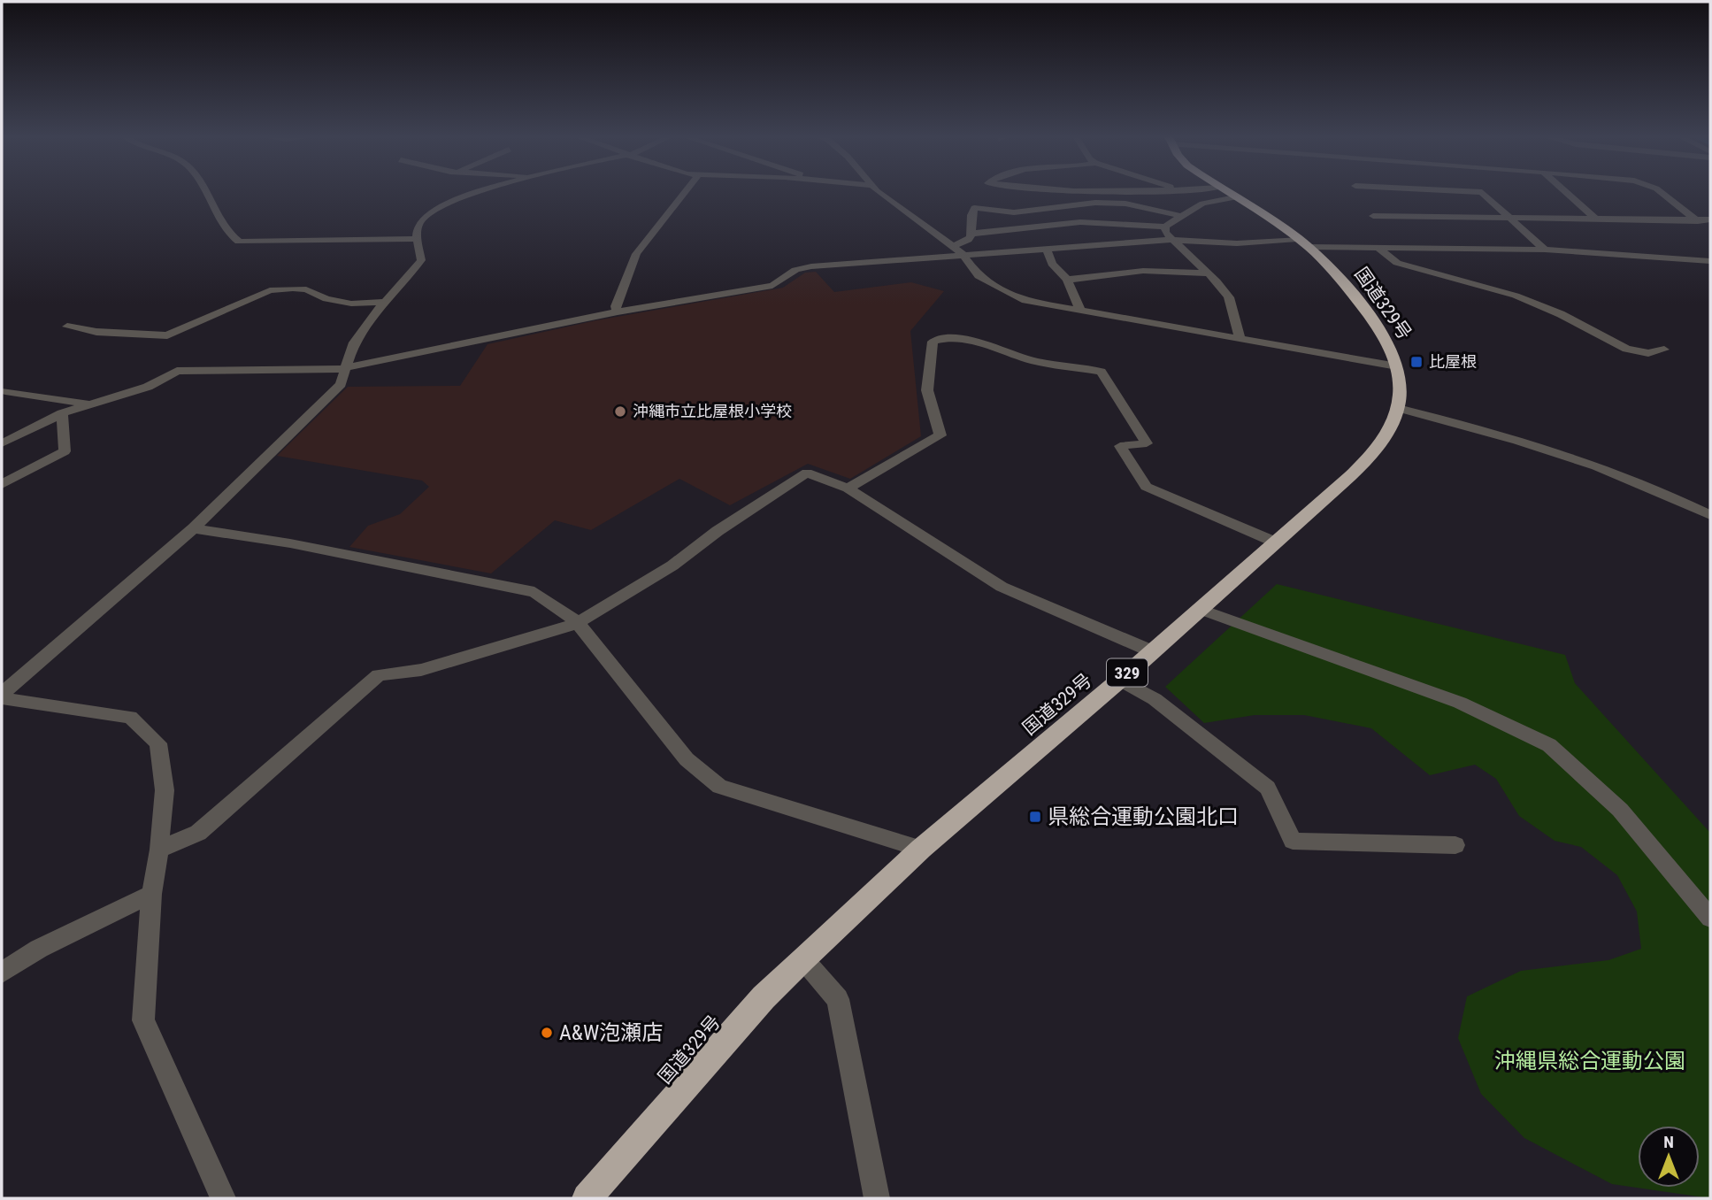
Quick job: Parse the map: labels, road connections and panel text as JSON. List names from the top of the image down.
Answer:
{
  "streets": {
    "highway": ["国道329号", "329"]
  },
  "parks": ["沖縄県総合運動公園"],
  "places": {
    "transit": ["比屋根", "県総合運動公園北口"],
    "other": ["沖縄市立比屋根小学校", "A&W泡瀬店"]
  },
  "north": "top"
}
